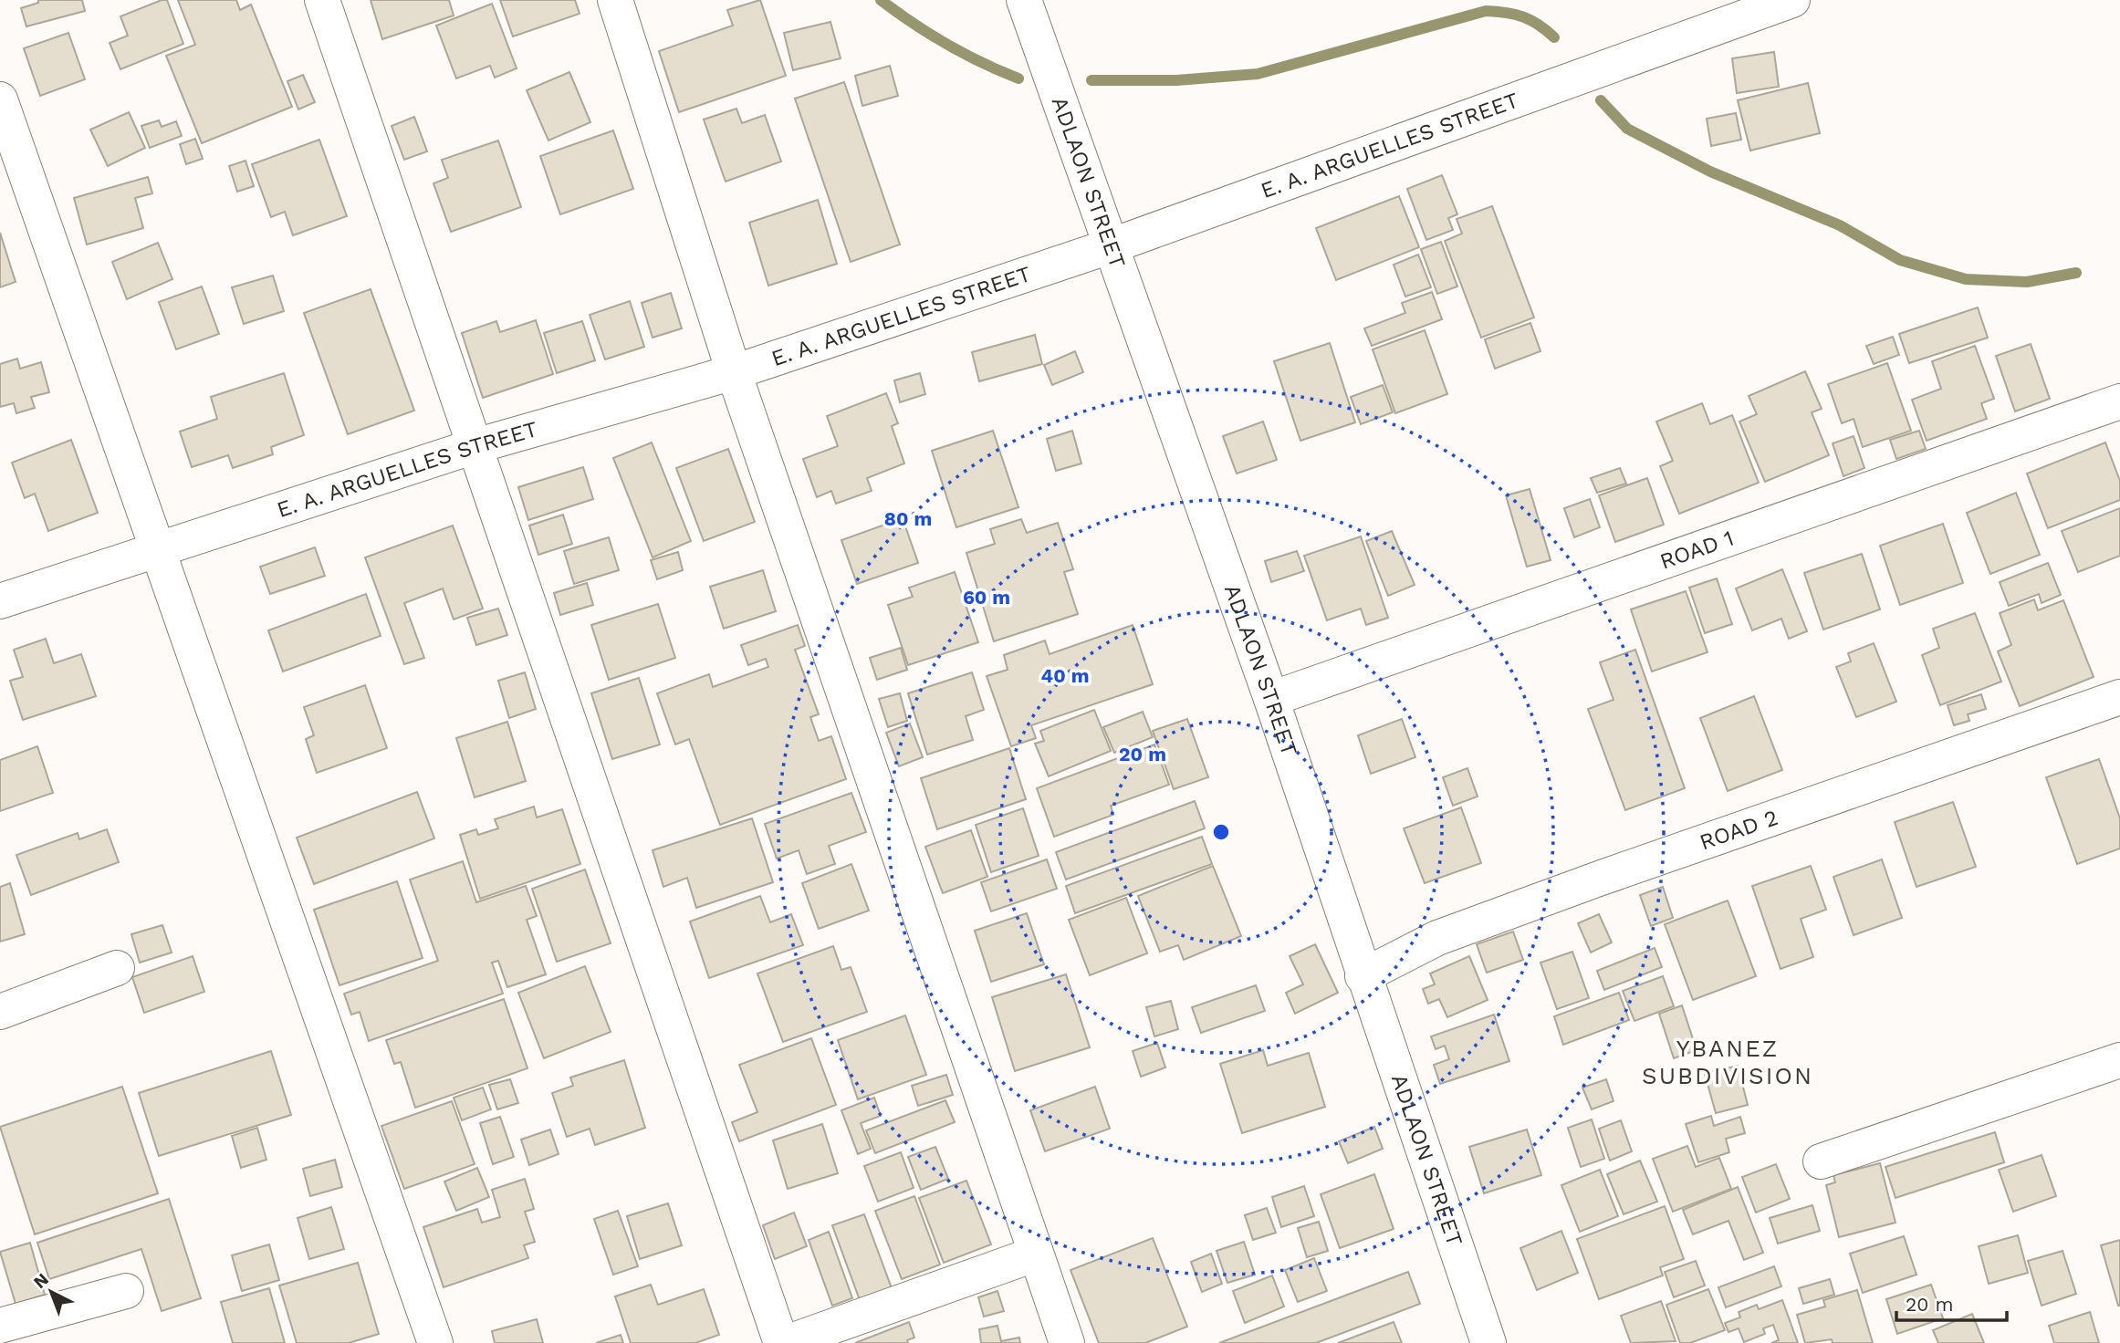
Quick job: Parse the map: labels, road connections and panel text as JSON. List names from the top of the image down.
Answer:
{
  "streets": {
    "street": [
      "E. A. ARGUELLES STREET",
      "ADLAON STREET",
      "ROAD 1",
      "ROAD 2"
    ]
  },
  "crossings": [
    ["E. A. ARGUELLES STREET", "ADLAON STREET"],
    ["ADLAON STREET", "ROAD 1"],
    ["ADLAON STREET", "ROAD 2"]
  ],
  "districts": ["YBANEZ SUBDIVISION"],
  "scale_bar": "20 m",
  "north": "top left",
  "rings": [
    "80 m",
    "60 m",
    "40 m",
    "20 m"
  ]
}
